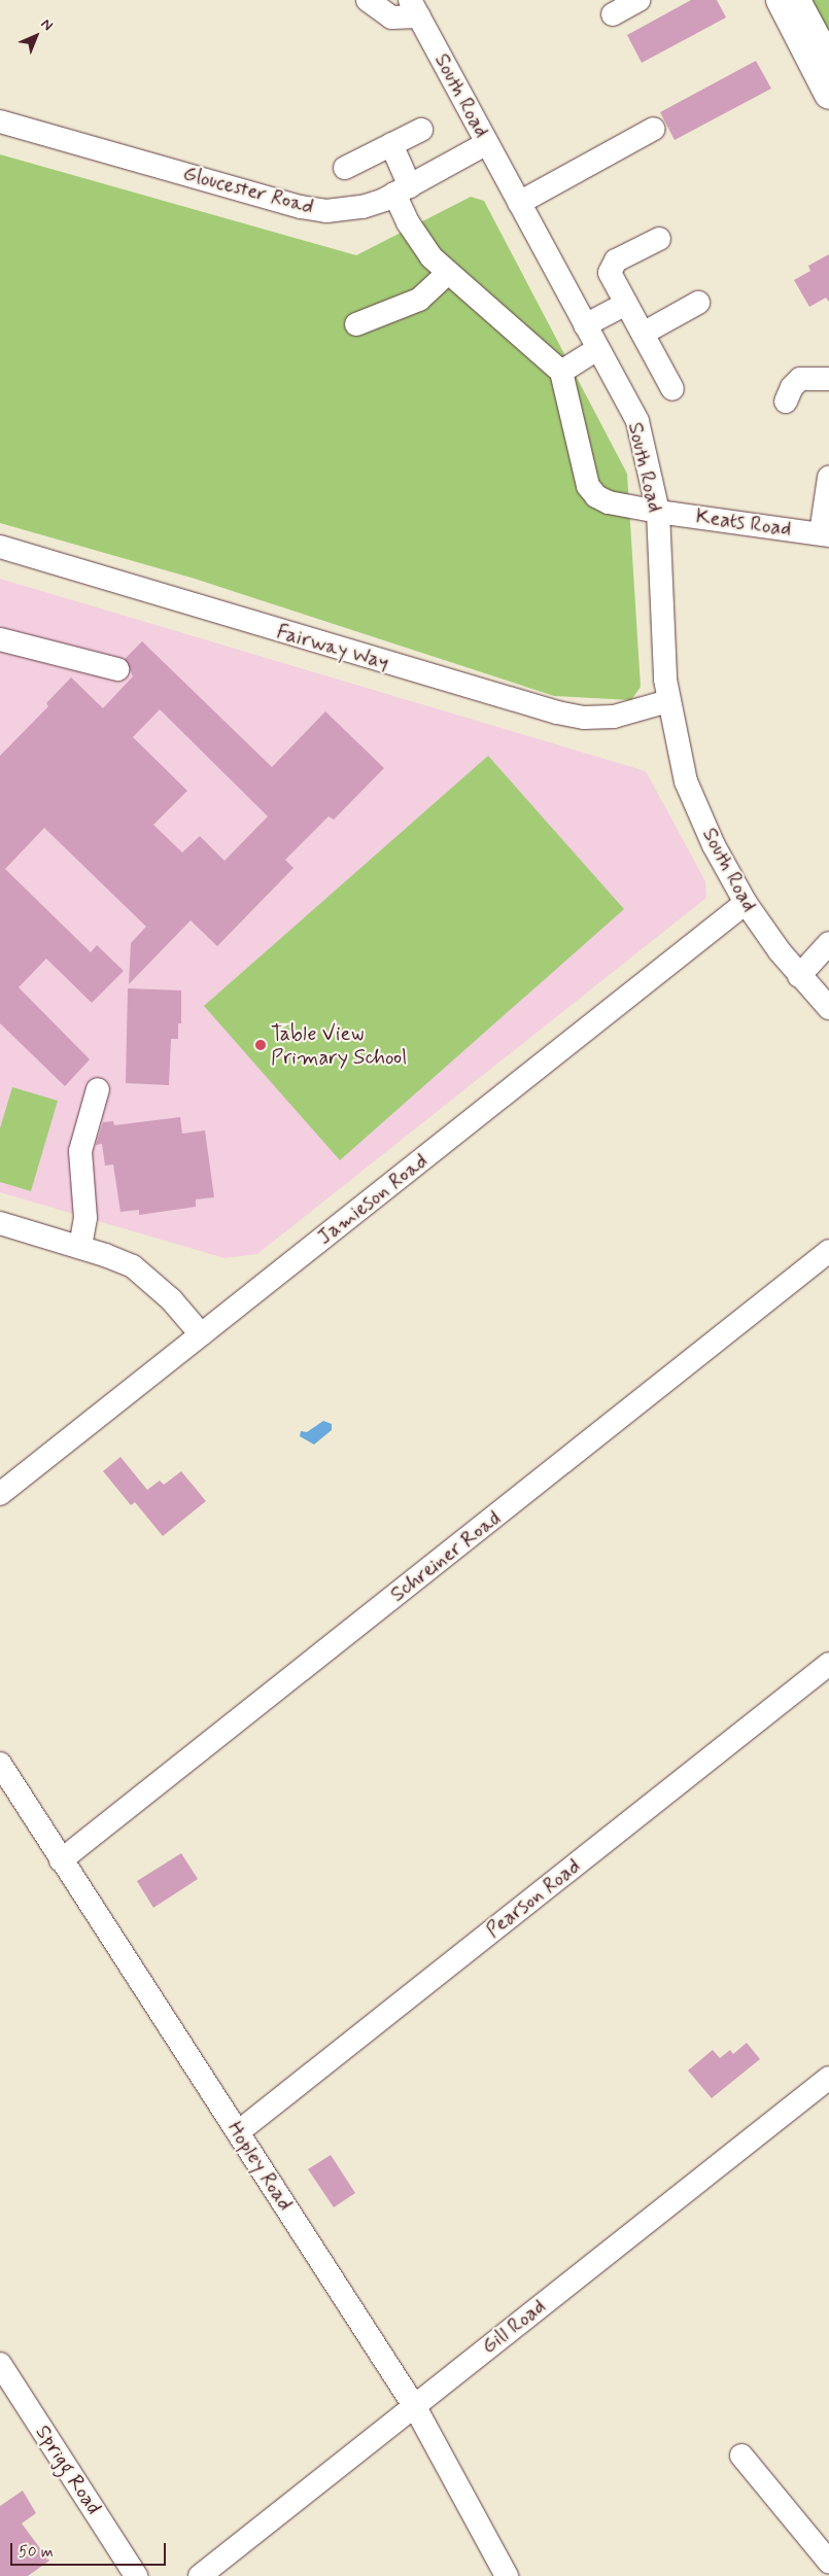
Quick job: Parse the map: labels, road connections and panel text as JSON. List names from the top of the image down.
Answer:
{
  "streets": {
    "street": [
      "South Road",
      "Gloucester Road",
      "Keats Road",
      "Fairway Way",
      "Jamieson Road",
      "Schreiner Road",
      "Pearson Road",
      "Hopley Road",
      "Gill Road",
      "Sprigg Road"
    ]
  },
  "crossings": [
    ["South Road", "Gloucester Road"],
    ["South Road", "Keats Road"],
    ["South Road", "Fairway Way"],
    ["South Road", "Jamieson Road"],
    ["Schreiner Road", "Hopley Road"],
    ["Pearson Road", "Hopley Road"],
    ["Hopley Road", "Gill Road"]
  ],
  "places": ["Table View Primary School"],
  "scale_bar": "50 m",
  "north": "top right"
}
